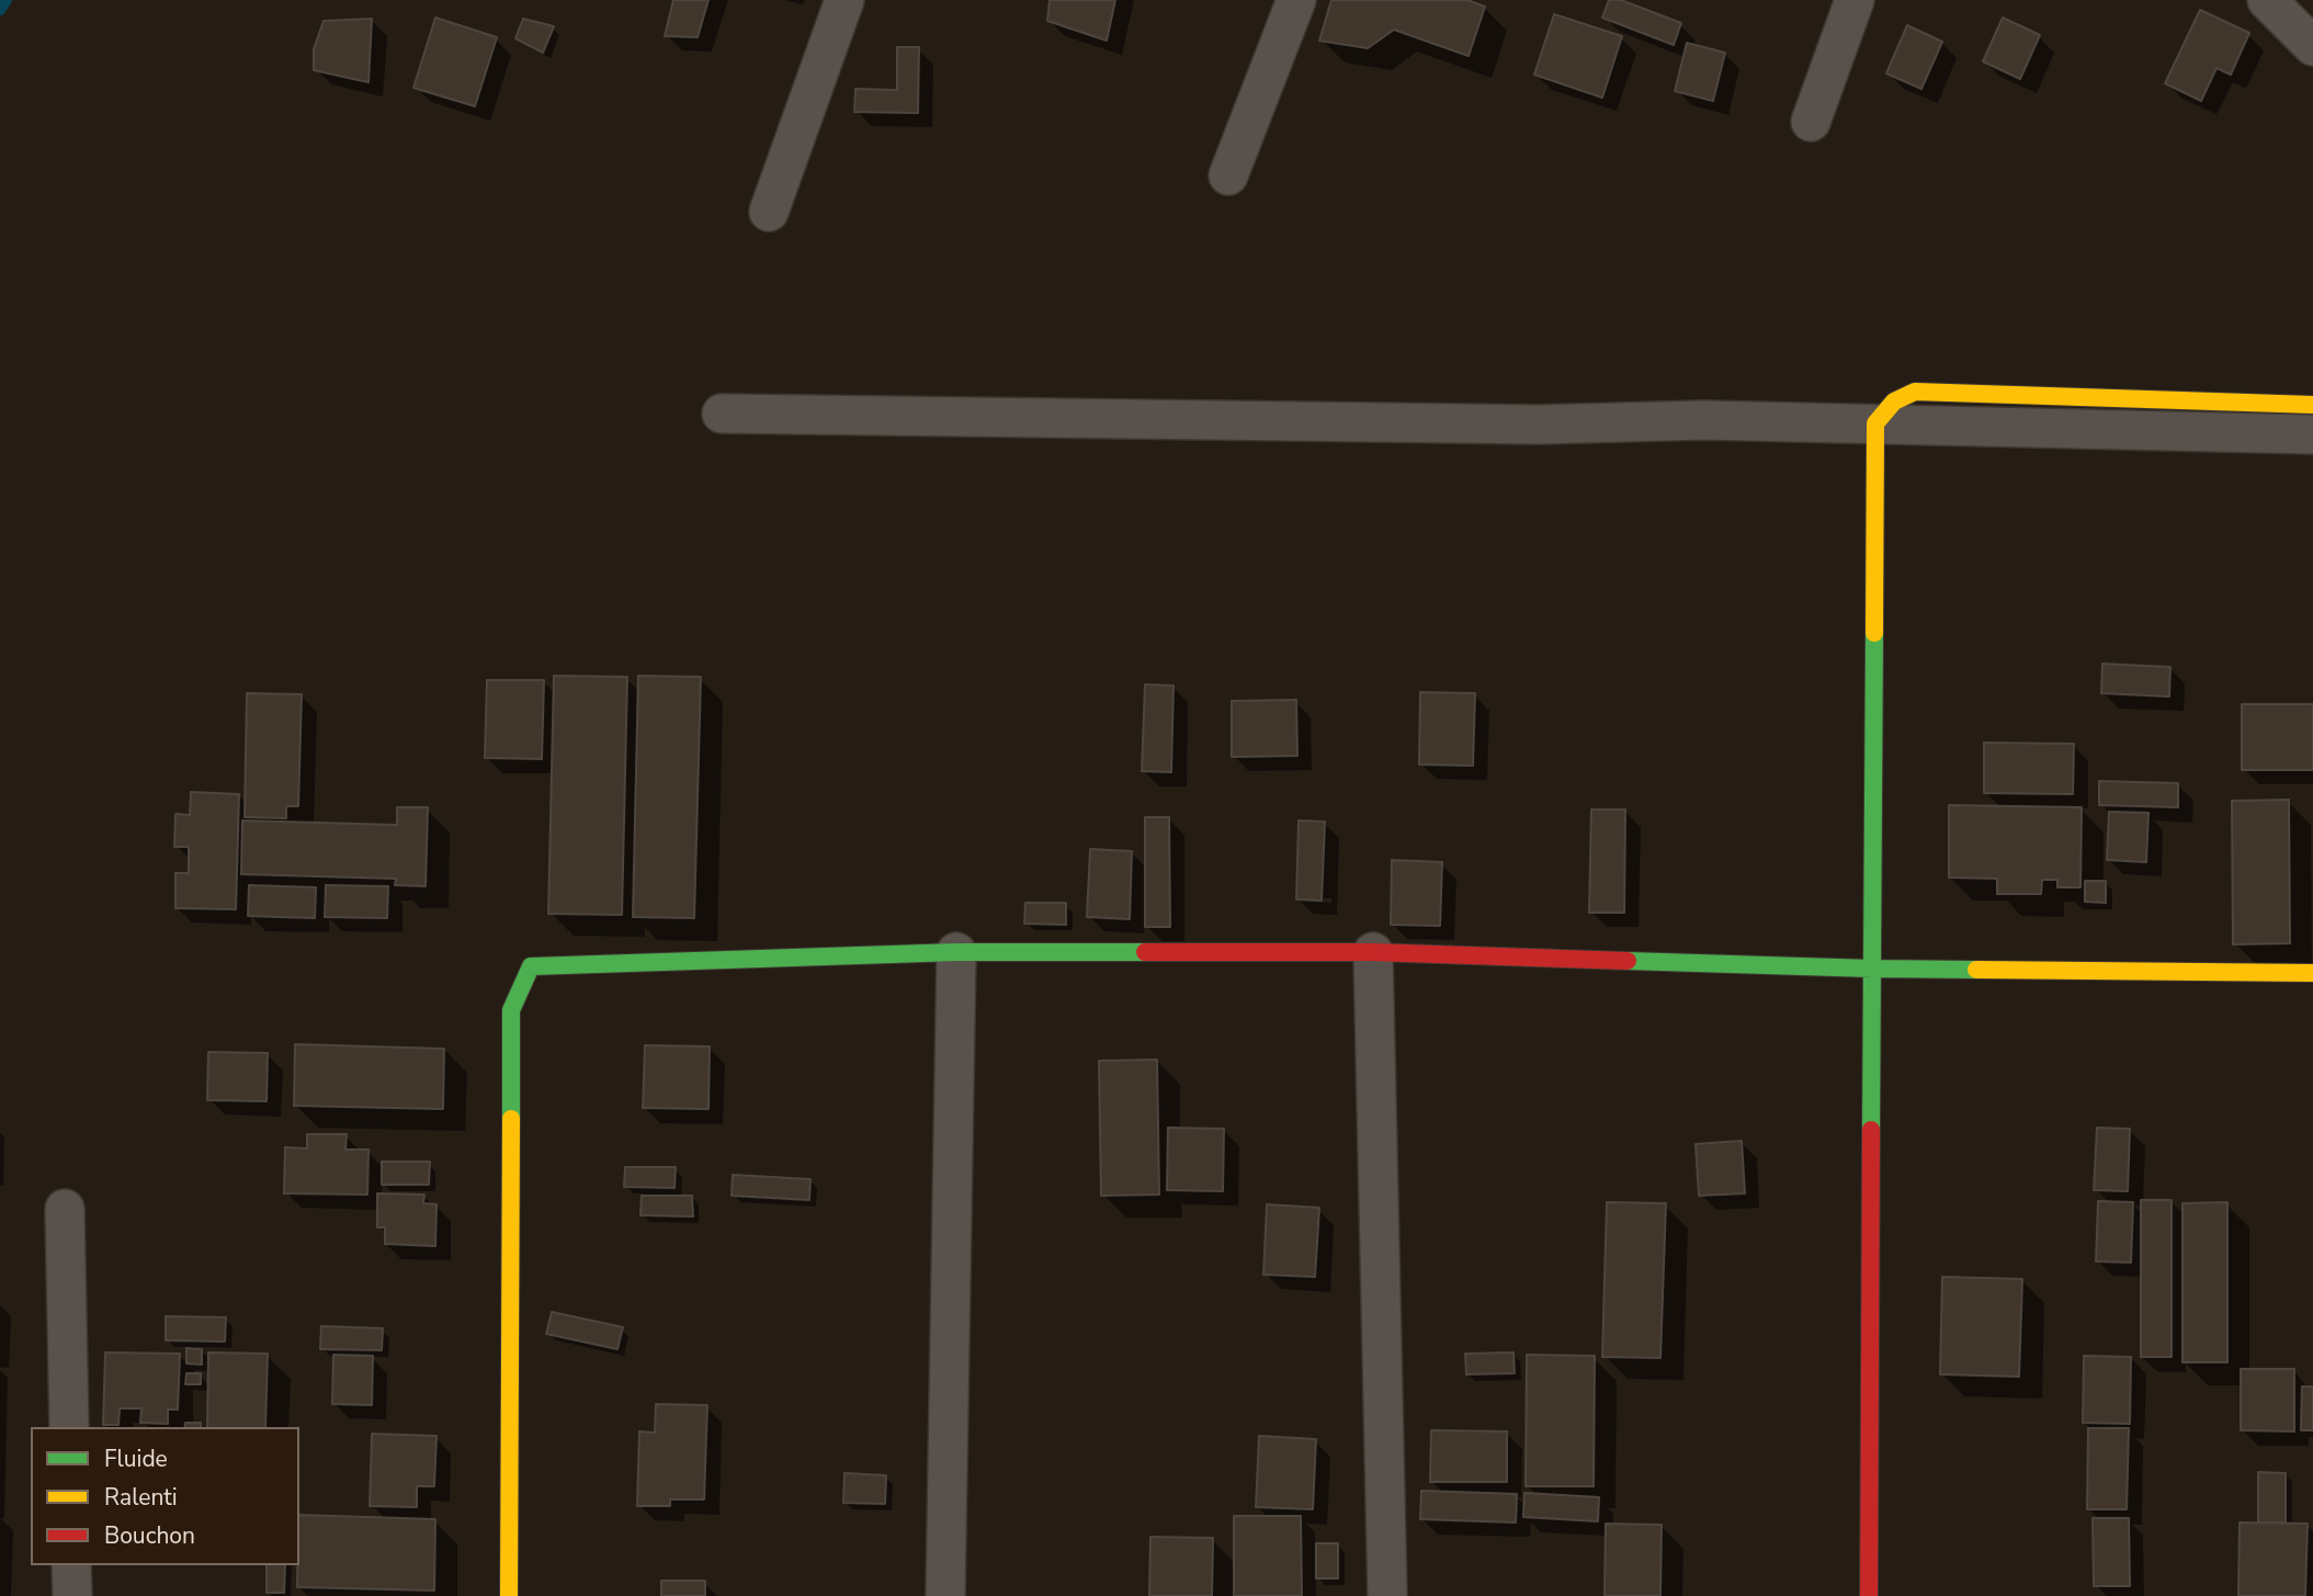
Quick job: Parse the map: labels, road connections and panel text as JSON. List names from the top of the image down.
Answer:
{
  "legend": ["Fluide", "Ralenti", "Bouchon"]
}
